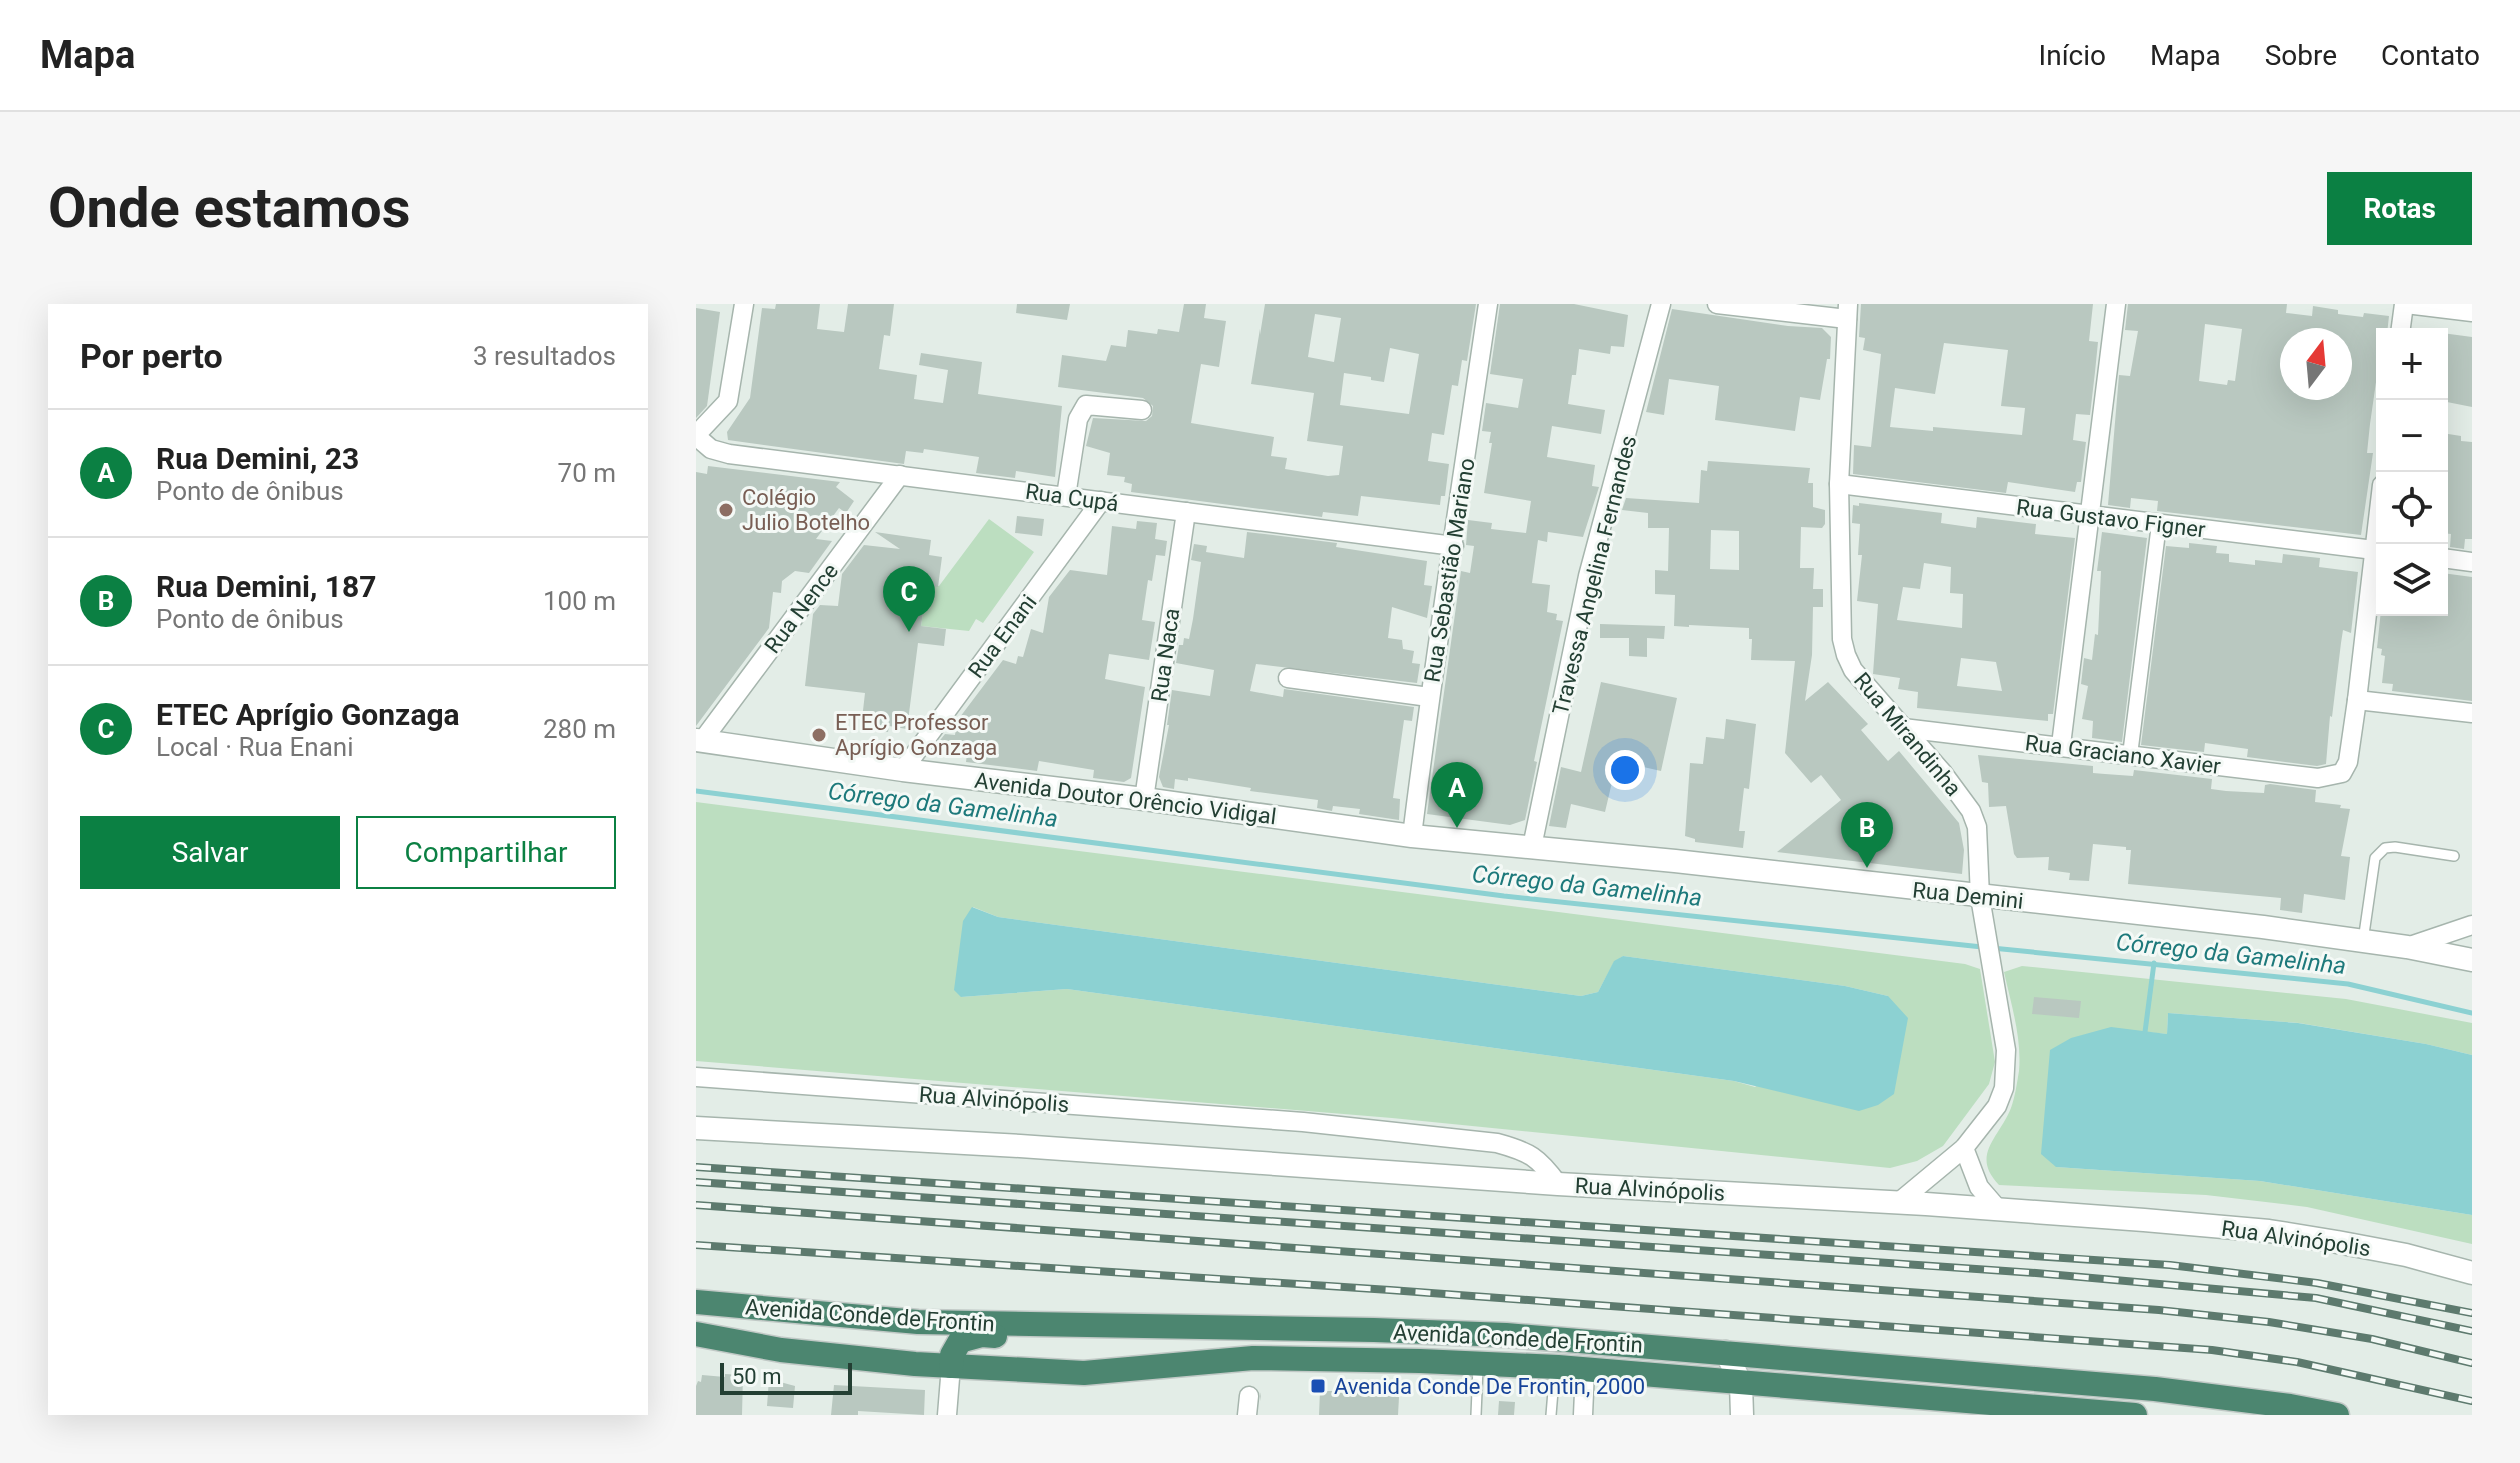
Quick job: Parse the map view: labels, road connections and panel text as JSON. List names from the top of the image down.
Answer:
{
  "streets": {
    "highway": ["Avenida Conde de Frontin"],
    "street": [
      "Rua Cupá",
      "Rua Gustavo Figner",
      "Rua Sebastião Mariano",
      "Travessa Angelina Fernandes",
      "Rua Nence",
      "Rua Enani",
      "Rua Naca",
      "Rua Mirandinha",
      "Rua Graciano Xavier",
      "Avenida Doutor Orêncio Vidigal",
      "Rua Demini",
      "Rua Alvinópolis"
    ]
  },
  "crossings": [
    ["Rua Cupá", "Rua Sebastião Mariano"],
    ["Rua Cupá", "Rua Nence"],
    ["Rua Cupá", "Rua Enani"],
    ["Rua Cupá", "Rua Naca"],
    ["Rua Gustavo Figner", "Rua Mirandinha"],
    ["Rua Sebastião Mariano", "Avenida Doutor Orêncio Vidigal"],
    ["Rua Sebastião Mariano", "Rua Demini"],
    ["Travessa Angelina Fernandes", "Rua Demini"],
    ["Rua Nence", "Avenida Doutor Orêncio Vidigal"],
    ["Rua Enani", "Avenida Doutor Orêncio Vidigal"],
    ["Rua Naca", "Avenida Doutor Orêncio Vidigal"],
    ["Rua Mirandinha", "Rua Graciano Xavier"],
    ["Rua Mirandinha", "Rua Demini"],
    ["Rua Mirandinha", "Rua Alvinópolis"],
    ["Avenida Doutor Orêncio Vidigal", "Rua Demini"]
  ],
  "water": ["Córrego da Gamelinha"],
  "places": {
    "other": ["Colégio Julio Botelho", "ETEC Professor Aprígio Gonzaga"],
    "transit": ["Avenida Conde De Frontin, 2000"]
  },
  "scale_bar": "50 m",
  "north": "top",
  "page": {
    "header": "Mapa",
    "nav": [
      "Início",
      "Mapa",
      "Sobre",
      "Contato"
    ],
    "buttons": [
      "Rotas",
      ["Salvar", "Compartilhar"]
    ],
    "title": "Onde estamos",
    "heading": ["Por perto", "3 resultados"],
    "map_buttons": ["+", "−"],
    "list": [
      {
        "mark": "A",
        "name": "Rua Demini, 23",
        "note": "Ponto de ônibus",
        "value": "70 m"
      },
      {
        "mark": "B",
        "name": "Rua Demini, 187",
        "note": "Ponto de ônibus",
        "value": "100 m"
      },
      {
        "mark": "C",
        "name": "ETEC Aprígio Gonzaga",
        "note": "Local · Rua Enani",
        "value": "280 m"
      }
    ],
    "pins": ["C", "A", "B"],
    "scale": "50 m"
  }
}
